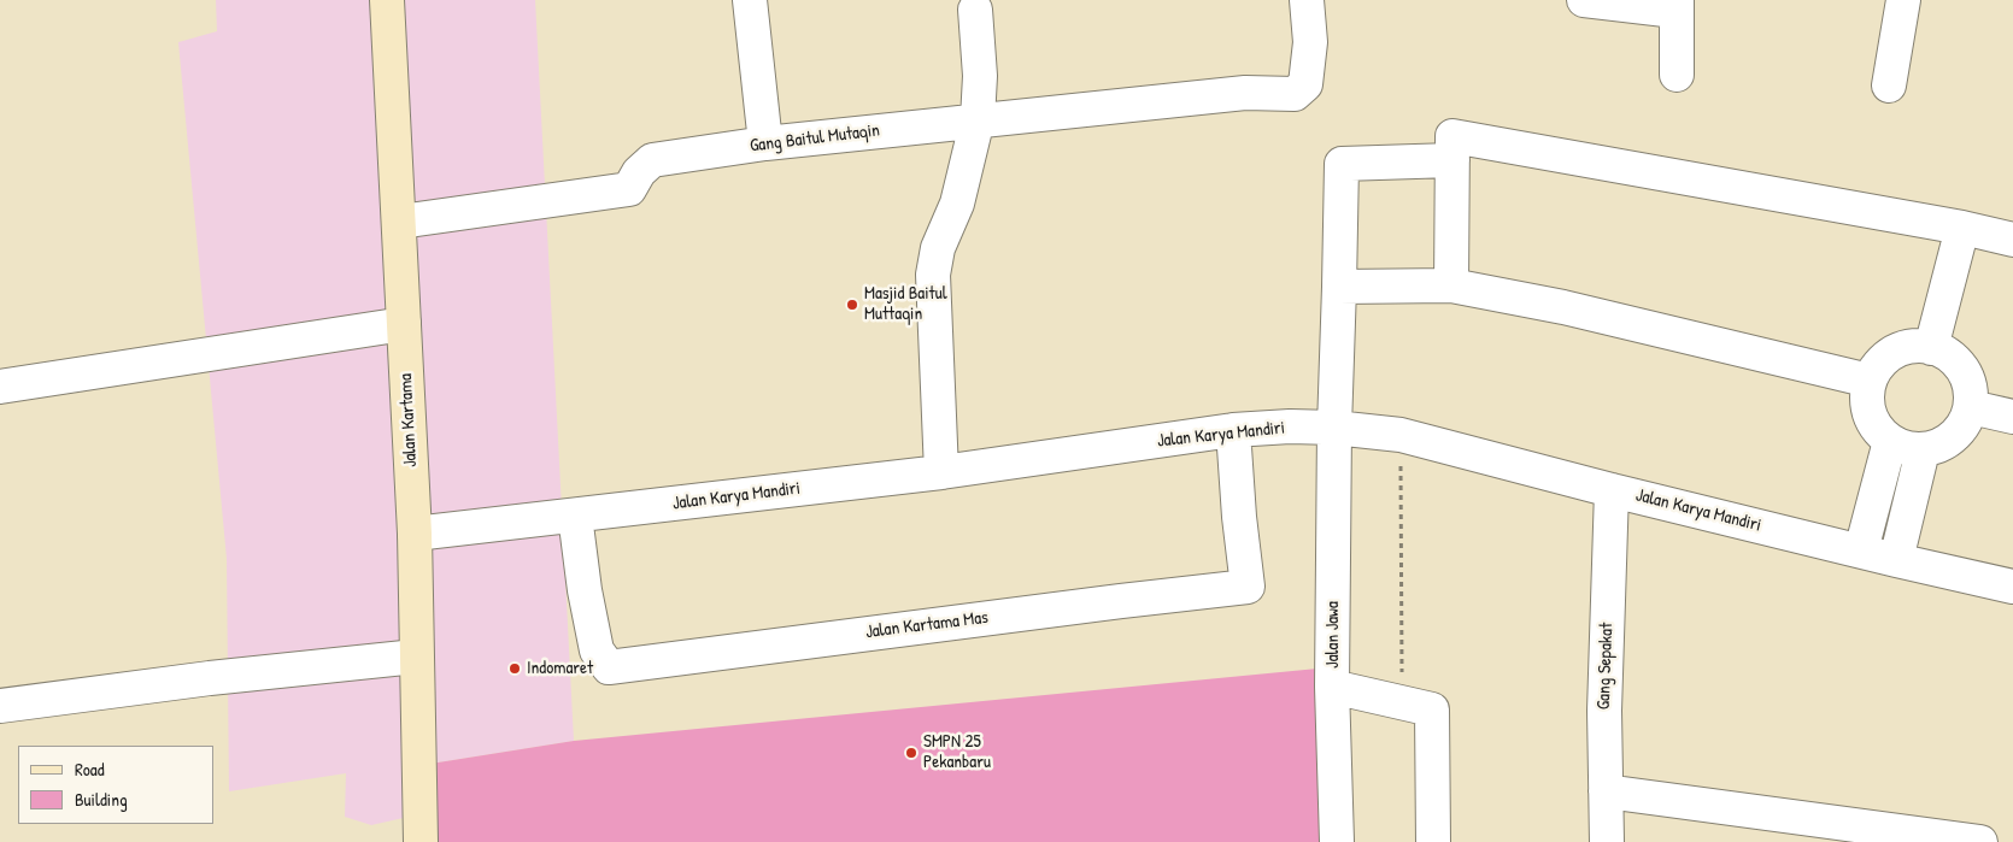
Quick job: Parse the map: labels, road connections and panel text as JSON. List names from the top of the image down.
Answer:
{
  "streets": {
    "main road": ["Jalan Kartama"],
    "street": [
      "Gang Baitul Mutaqin",
      "Jalan Karya Mandiri",
      "Jalan Kartama Mas",
      "Jalan Jawa",
      "Gang Sepakat"
    ]
  },
  "crossings": [
    ["Gang Baitul Mutaqin", "Jalan Kartama"],
    ["Jalan Kartama", "Jalan Karya Mandiri"],
    ["Jalan Karya Mandiri", "Jalan Kartama Mas"],
    ["Jalan Karya Mandiri", "Jalan Jawa"],
    ["Jalan Karya Mandiri", "Gang Sepakat"]
  ],
  "places": ["Masjid Baitul Muttaqin", "Indomaret", "SMPN 25 Pekanbaru"],
  "legend": ["Road", "Building"]
}
